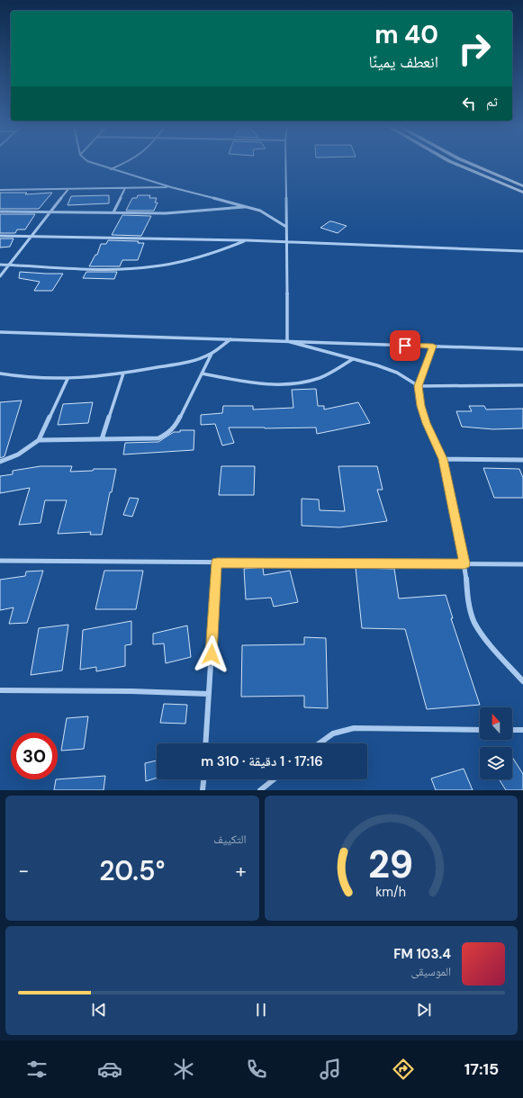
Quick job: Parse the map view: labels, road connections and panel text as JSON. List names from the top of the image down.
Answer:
{
  "north": "top",
  "page": {
    "turn": ["40 m", "انعطف يمينًا"],
    "then": "ثم",
    "limit": "30",
    "trip": "17:16 · 1 دقيقة · 310 m",
    "tile": "التكييف",
    "heat": ["−", "20.5°", "+"],
    "song": ["103.4 FM", "الموسيقى"],
    "tabs": "17:15",
    "gauge": ["29", "km/h"]
  }
}
